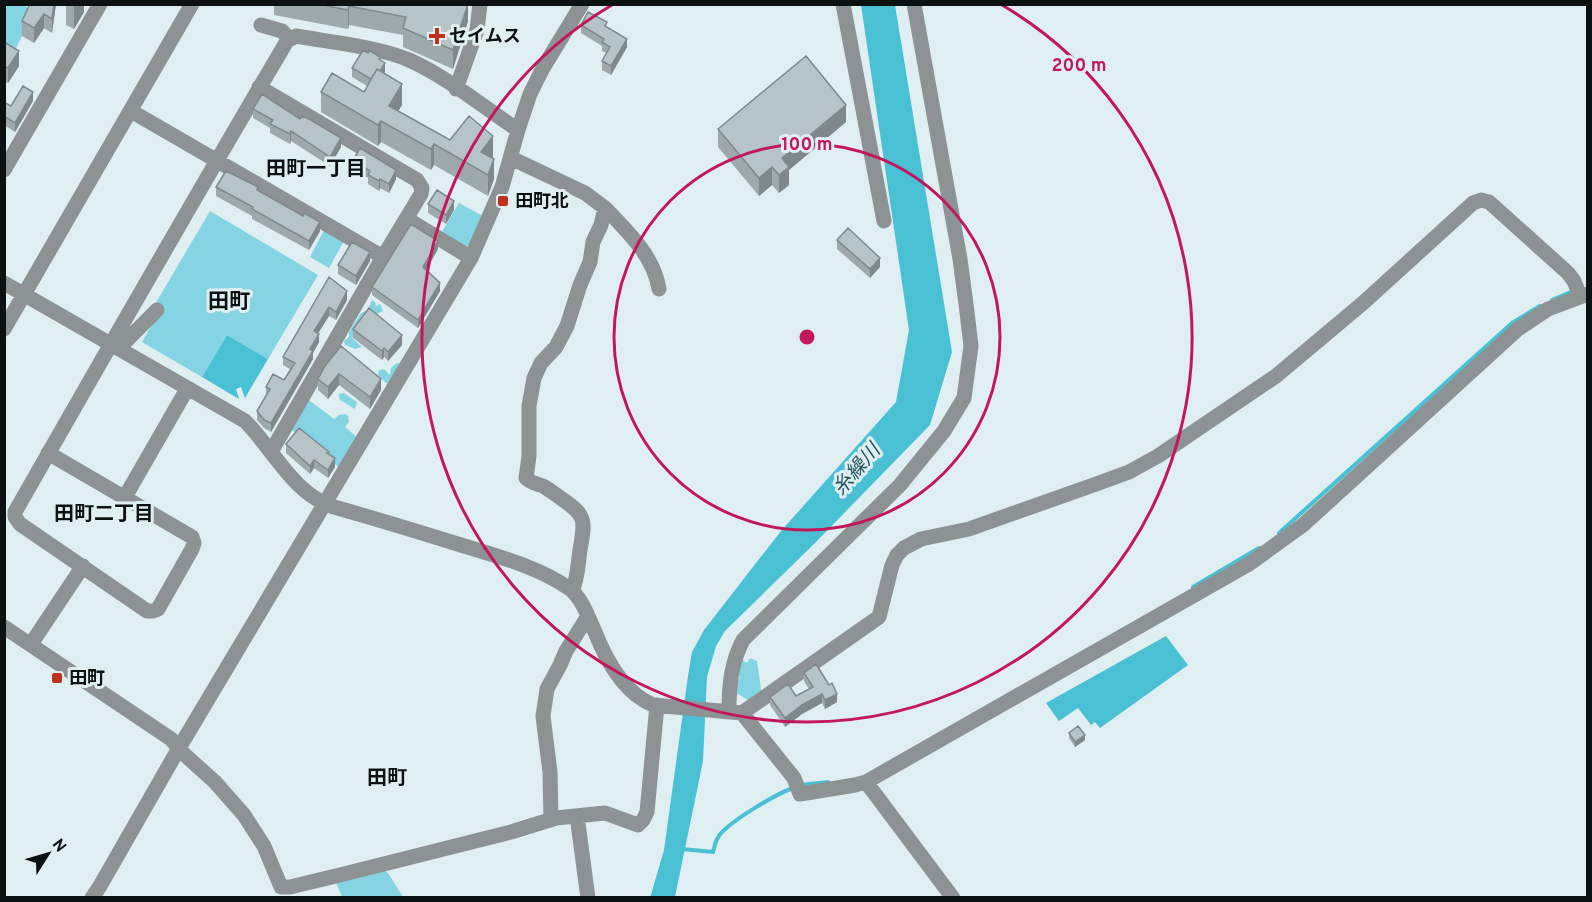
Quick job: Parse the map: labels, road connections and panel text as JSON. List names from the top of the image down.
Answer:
{
  "districts": [
    "田町一丁目",
    "田町",
    "田町二丁目",
    "田町"
  ],
  "water": ["糸繰川"],
  "places": {
    "health": ["セイムス"],
    "transit": ["田町北", "田町"]
  },
  "north": "top right",
  "rings": ["200 m", "100 m"]
}
